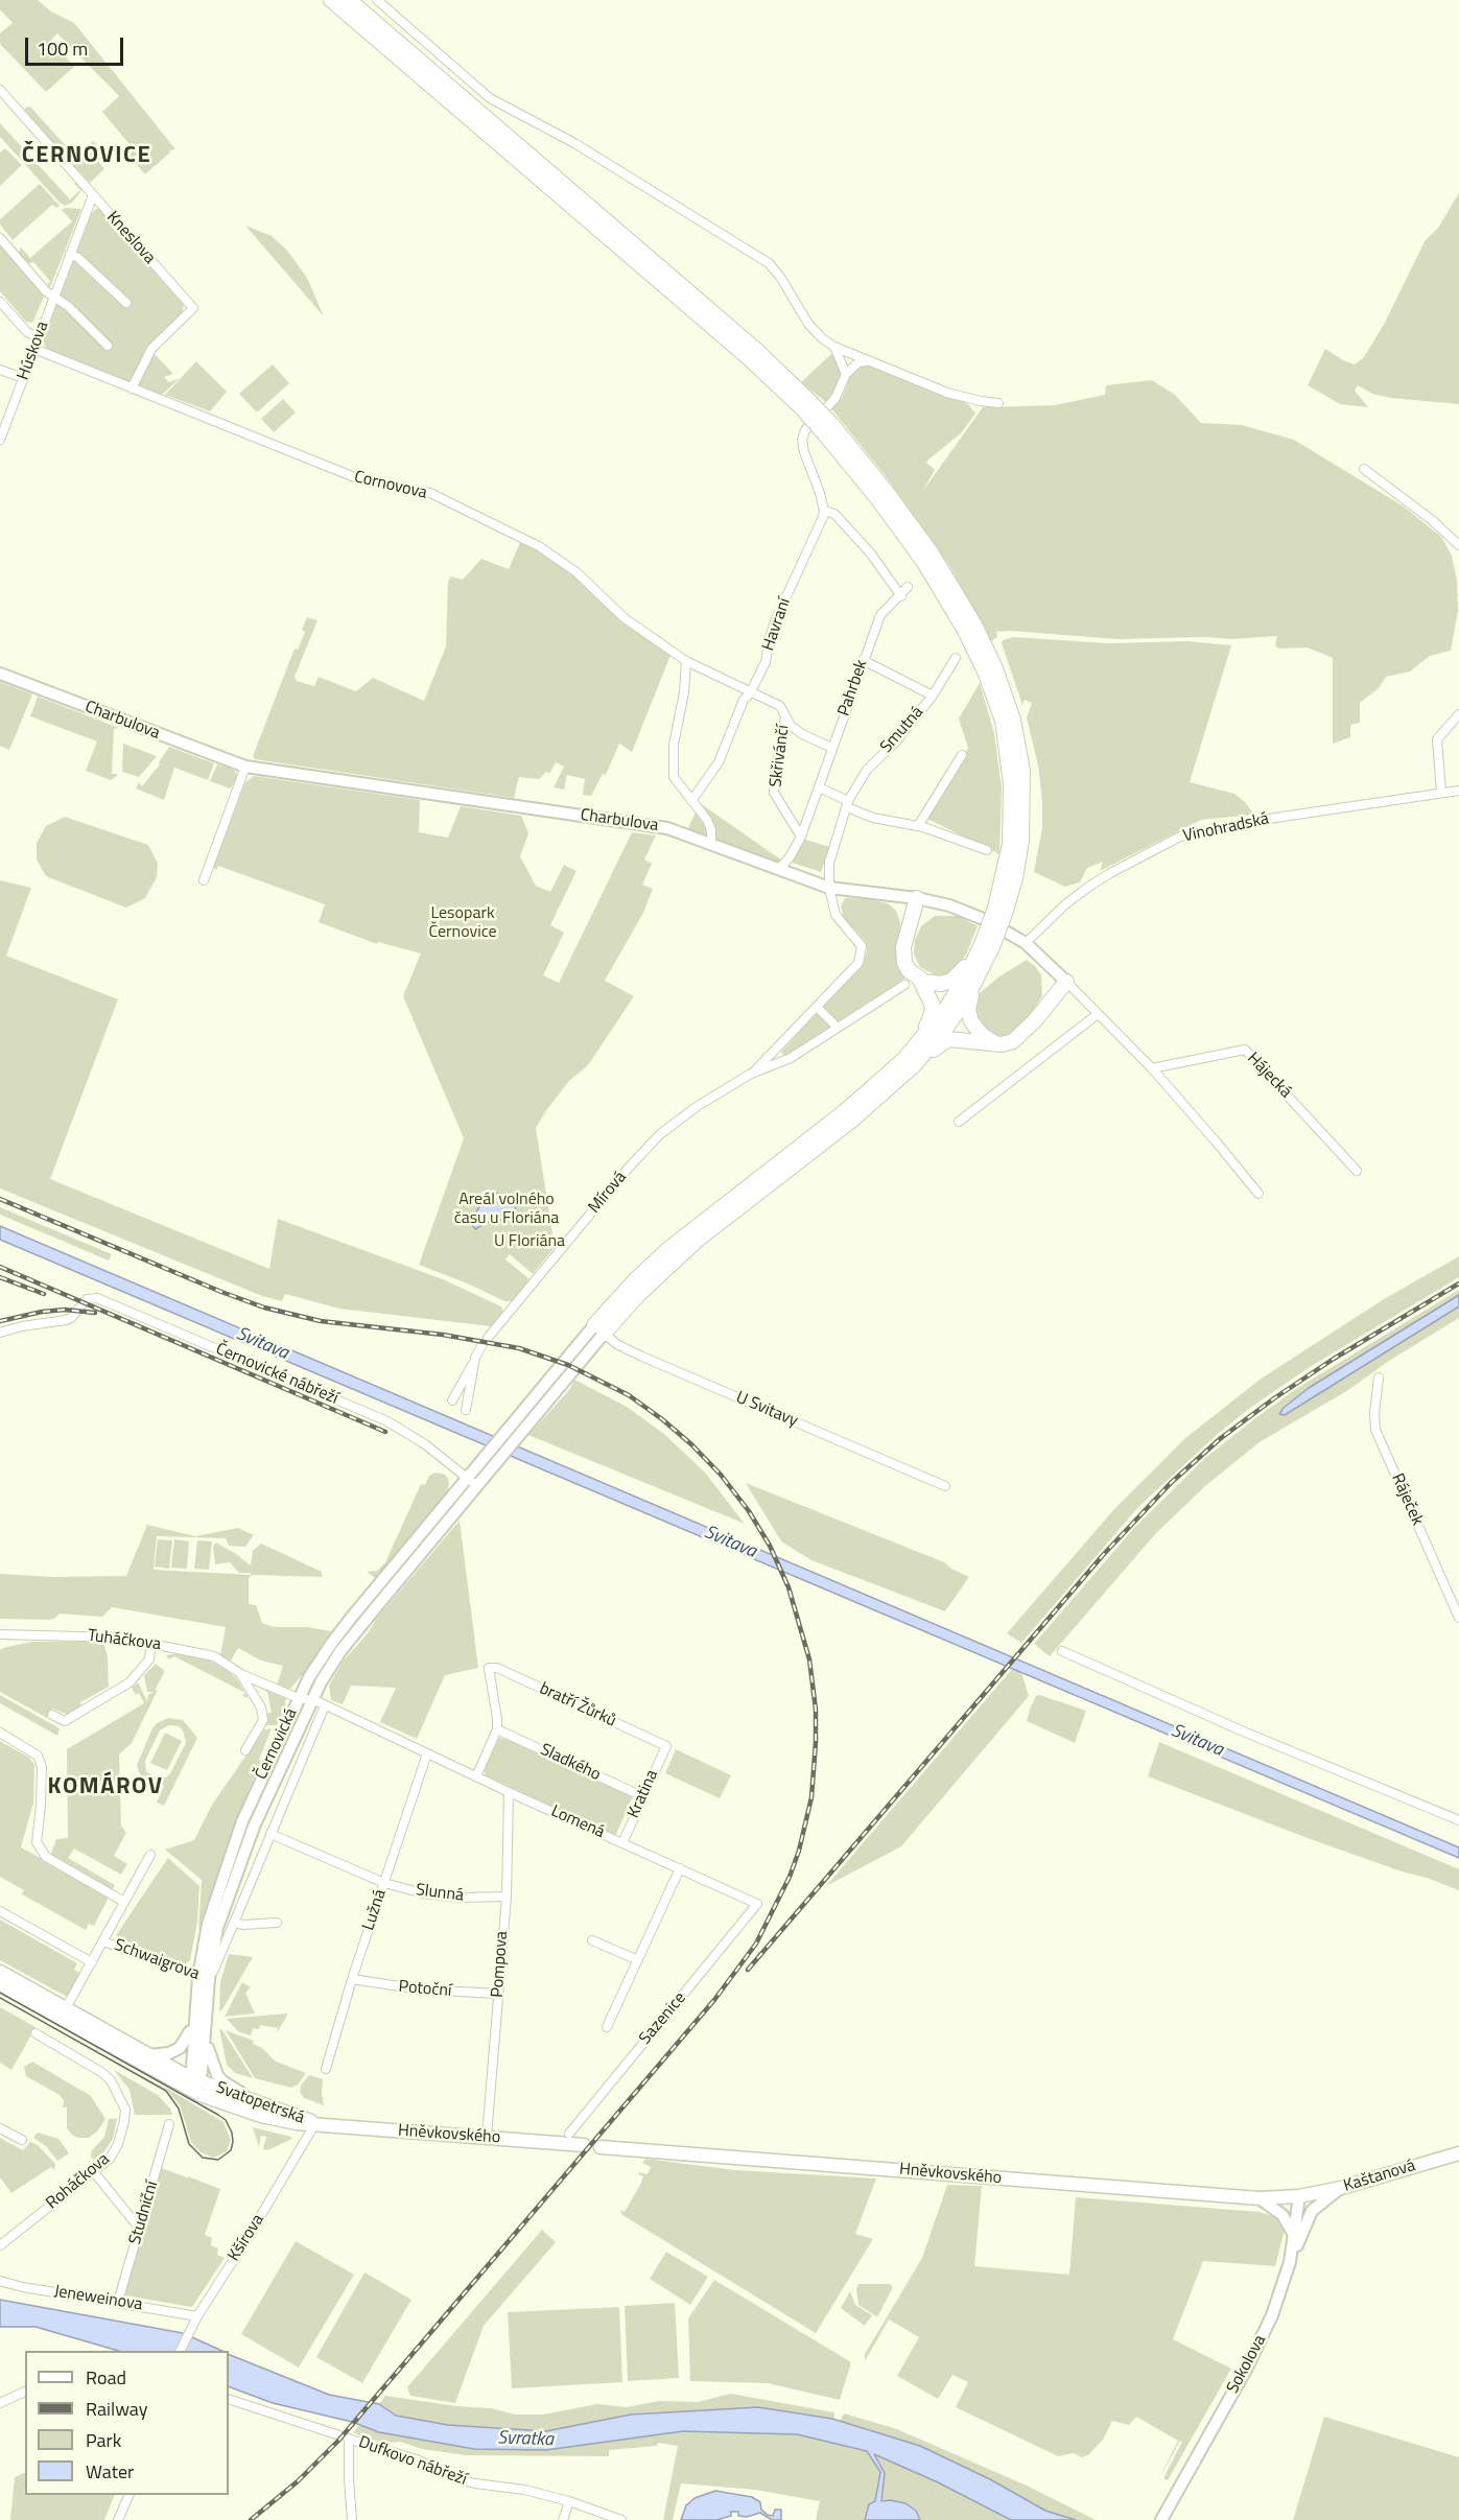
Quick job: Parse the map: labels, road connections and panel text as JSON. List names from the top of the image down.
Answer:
{
  "streets": {
    "main road": ["Svatopetrská", "Hněvkovského", "Kaštanová"],
    "street": [
      "Kneslova",
      "Húskova",
      "Cornovova",
      "Havraní",
      "Pahrbek",
      "Charbulova",
      "Smutná",
      "Skřivánčí",
      "Vinohradská",
      "Hájecká",
      "Mírová",
      "Černovické nábřeží",
      "U Svitavy",
      "Ráječek",
      "Tuháčkova",
      "bratří Žůrků",
      "Černovická",
      "Sladkého",
      "Kratina",
      "Lomená",
      "Slunná",
      "Lužná",
      "Schwaigrova",
      "Pompova",
      "Potoční",
      "Sazenice",
      "Roháčkova",
      "Studniční",
      "Kšírova",
      "Jeneweinova",
      "Sokolova",
      "Dufkovo nábřeží"
    ]
  },
  "crossings": [
    ["Kneslova", "Húskova"],
    ["Kneslova", "Cornovova"],
    ["Húskova", "Cornovova"],
    ["Cornovova", "Havraní"],
    ["Cornovova", "Skřivánčí"],
    ["Pahrbek", "Charbulova"],
    ["Pahrbek", "Skřivánčí"],
    ["Charbulova", "Smutná"],
    ["Černovické nábřeží", "Černovická"],
    ["U Svitavy", "Černovická"],
    ["Tuháčkova", "Černovická"],
    ["Tuháčkova", "Lomená"],
    ["bratří Žůrků", "Sladkého"],
    ["bratří Žůrků", "Kratina"],
    ["Černovická", "Lomená"],
    ["Černovická", "Slunná"],
    ["Černovická", "Schwaigrova"],
    ["Sladkého", "Kratina"],
    ["Kratina", "Lomená"],
    ["Lomená", "Lužná"],
    ["Lomená", "Pompova"],
    ["Lomená", "Sazenice"],
    ["Slunná", "Lužná"],
    ["Slunná", "Pompova"],
    ["Lužná", "Potoční"],
    ["Pompova", "Potoční"],
    ["Pompova", "Hněvkovského"],
    ["Svatopetrská", "Hněvkovského"],
    ["Svatopetrská", "Kšírova"],
    ["Hněvkovského", "Kaštanová"],
    ["Hněvkovského", "Kšírova"],
    ["Hněvkovského", "Sokolova"],
    ["Kaštanová", "Sokolova"],
    ["Studniční", "Jeneweinova"],
    ["Kšírova", "Jeneweinova"]
  ],
  "districts": ["ČERNOVICE", "KOMÁROV"],
  "water": ["Svitava", "Svratka"],
  "parks": ["Lesopark Černovice", "Areál volného času u Floriána", "U Floriána"],
  "legend": [
    "Road",
    "Railway",
    "Park",
    "Water"
  ],
  "scale_bar": "100 m"
}
